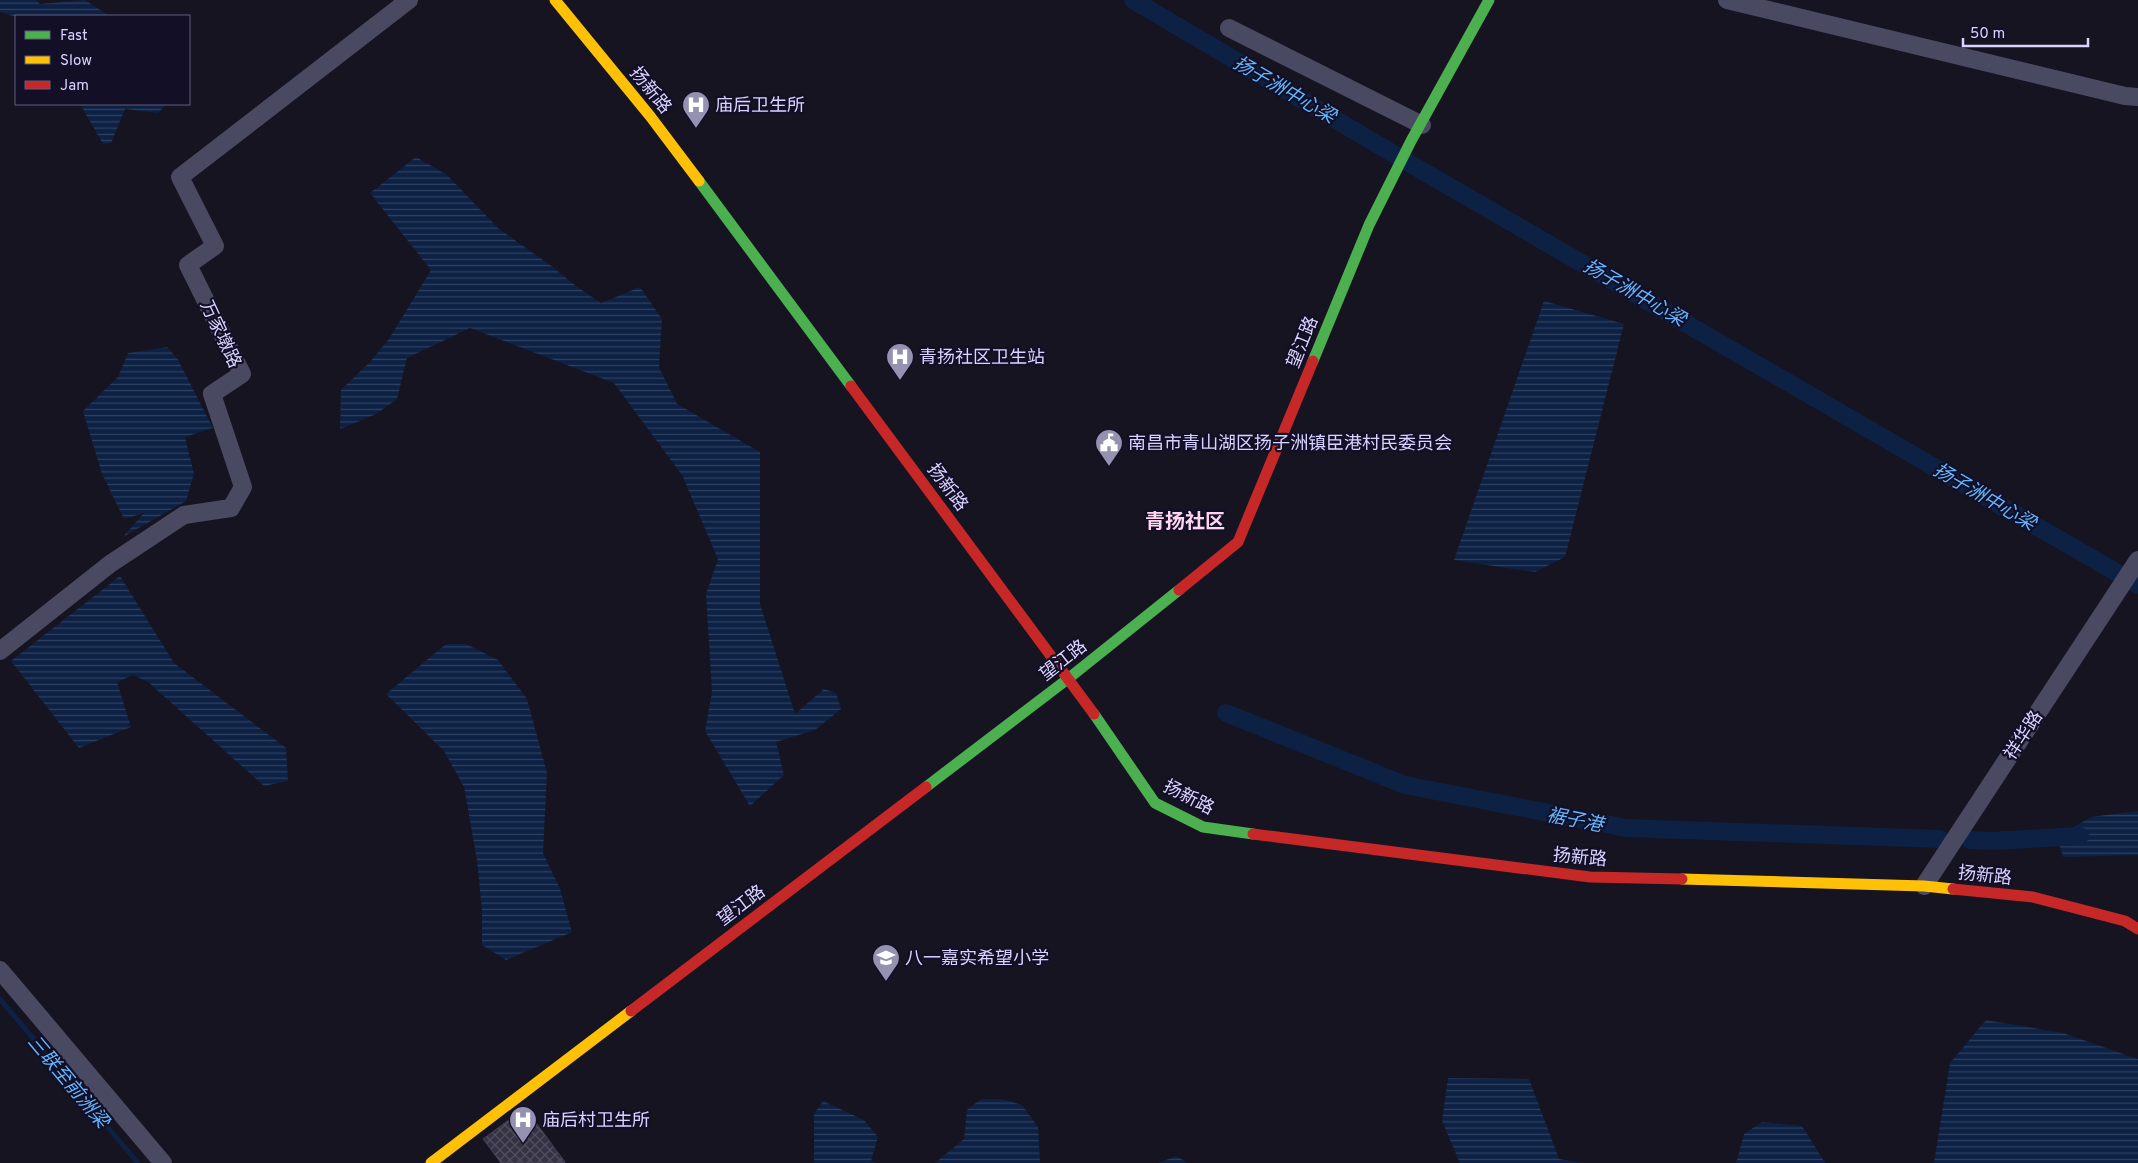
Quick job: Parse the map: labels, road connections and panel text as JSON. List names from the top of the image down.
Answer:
{
  "streets": {
    "main road": ["扬新路", "望江路"],
    "street": ["万家墩路", "祥华路"]
  },
  "crossings": [
    ["扬新路", "望江路"],
    ["扬新路", "祥华路"]
  ],
  "districts": ["青扬社区"],
  "water": ["扬子洲中心梁", "裾子港", "三联至前洲梁"],
  "places": {
    "hospital": ["庙后卫生所", "青扬社区卫生站", "庙后村卫生所"],
    "public building": ["南昌市青山湖区扬子洲镇臣港村民委员会"],
    "school or university": ["八一嘉实希望小学"]
  },
  "legend": ["Fast", "Slow", "Jam"],
  "scale_bar": "50 m"
}
